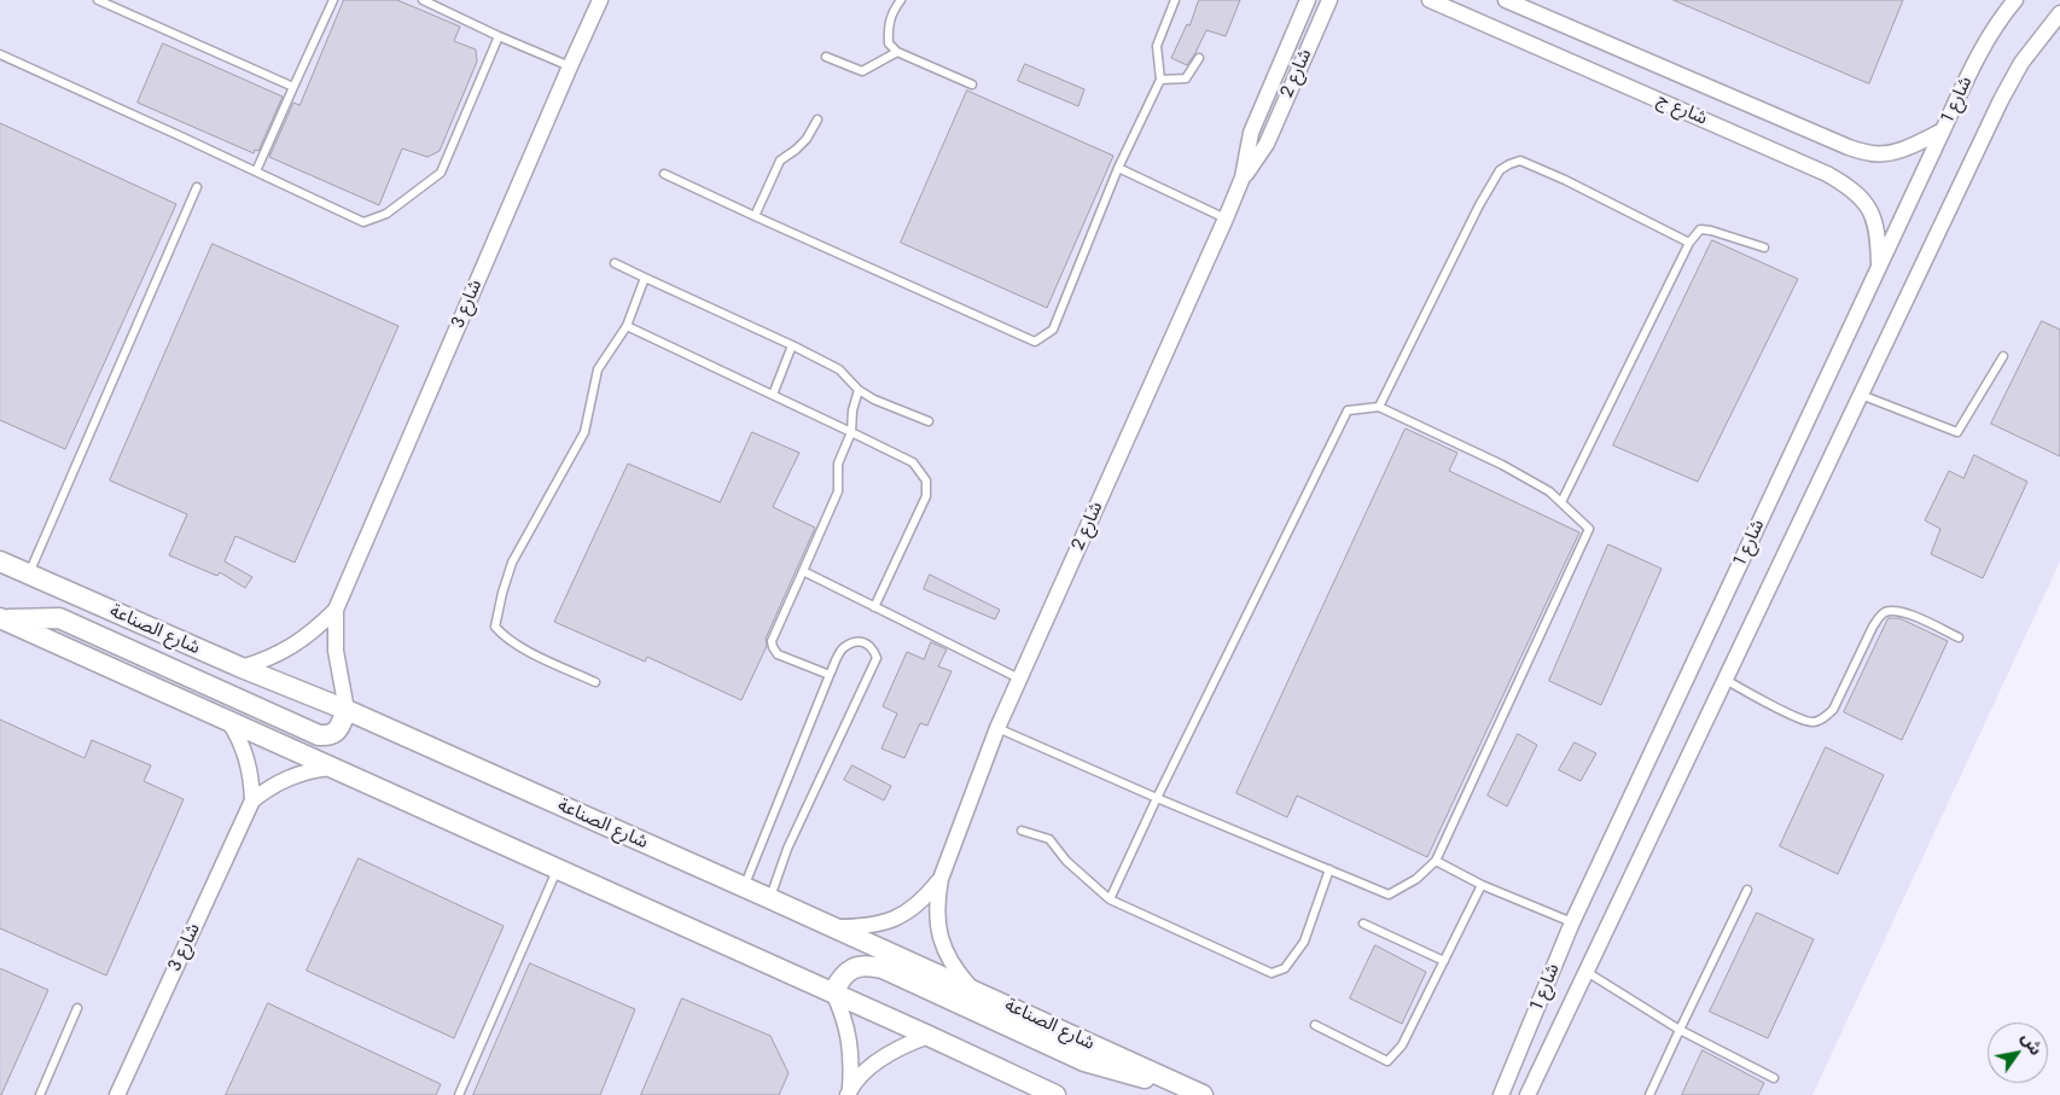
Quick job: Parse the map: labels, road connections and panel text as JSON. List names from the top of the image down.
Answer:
{
  "streets": {
    "street": [
      "شارع 2",
      "شارع 1",
      "شارع ج",
      "شارع 3",
      "شارع الصناعة"
    ]
  },
  "crossings": [
    ["شارع 2", "شارع الصناعة"],
    ["شارع 1", "شارع ج"],
    ["شارع 3", "شارع الصناعة"]
  ],
  "north": "top right"
}
